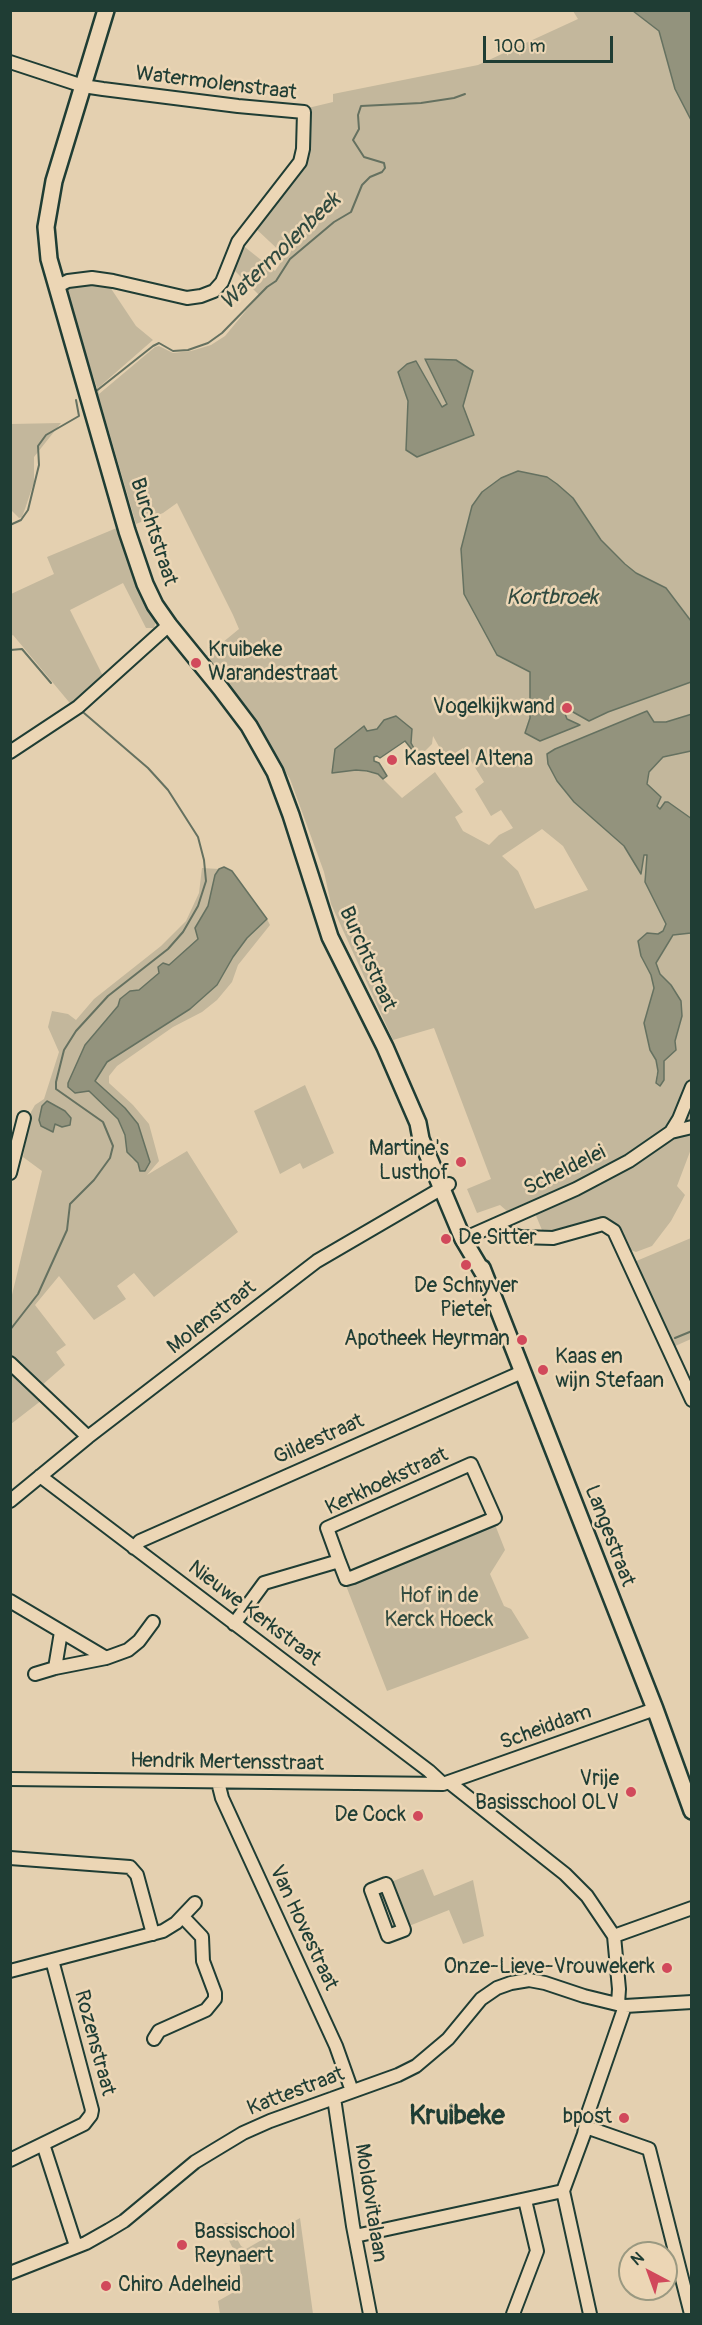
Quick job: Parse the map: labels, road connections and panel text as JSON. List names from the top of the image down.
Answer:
{
  "streets": {
    "main road": ["Burchtstraat", "Langestraat"],
    "street": [
      "Watermolenstraat",
      "Scheldelei",
      "Molenstraat",
      "Gildestraat",
      "Kerkhoekstraat",
      "Nieuwe Kerkstraat",
      "Scheiddam",
      "Hendrik Mertensstraat",
      "Van Hovestraat",
      "Rozenstraat",
      "Kattestraat",
      "Moldovitalaan"
    ]
  },
  "crossings": [
    ["Watermolenstraat", "Burchtstraat"],
    ["Burchtstraat", "Molenstraat"],
    ["Burchtstraat", "Langestraat"],
    ["Scheldelei", "Langestraat"],
    ["Molenstraat", "Langestraat"],
    ["Molenstraat", "Nieuwe Kerkstraat"],
    ["Gildestraat", "Langestraat"],
    ["Gildestraat", "Nieuwe Kerkstraat"],
    ["Langestraat", "Scheiddam"],
    ["Nieuwe Kerkstraat", "Scheiddam"],
    ["Nieuwe Kerkstraat", "Hendrik Mertensstraat"],
    ["Scheiddam", "Hendrik Mertensstraat"],
    ["Hendrik Mertensstraat", "Van Hovestraat"],
    ["Van Hovestraat", "Kattestraat"],
    ["Kattestraat", "Moldovitalaan"]
  ],
  "districts": ["Kruibeke"],
  "water": ["Watermolenbeek", "Kortbroek"],
  "parks": ["Hof in de Kerck Hoeck"],
  "places": [
    "Kruibeke Warandestraat",
    "Vogelkijkwand",
    "Kasteel Altena",
    "Martine's Lusthof",
    "De Sitter",
    "De Schryver Pieter",
    "Apotheek Heyrman",
    "Kaas en wijn Stefaan",
    "Vrije Basisschool OLV",
    "De Cock",
    "Onze-Lieve-Vrouwekerk",
    "bpost",
    "Bassischool Reynaert",
    "Chiro Adelheid"
  ],
  "scale_bar": "100 m",
  "north": "top left"
}
